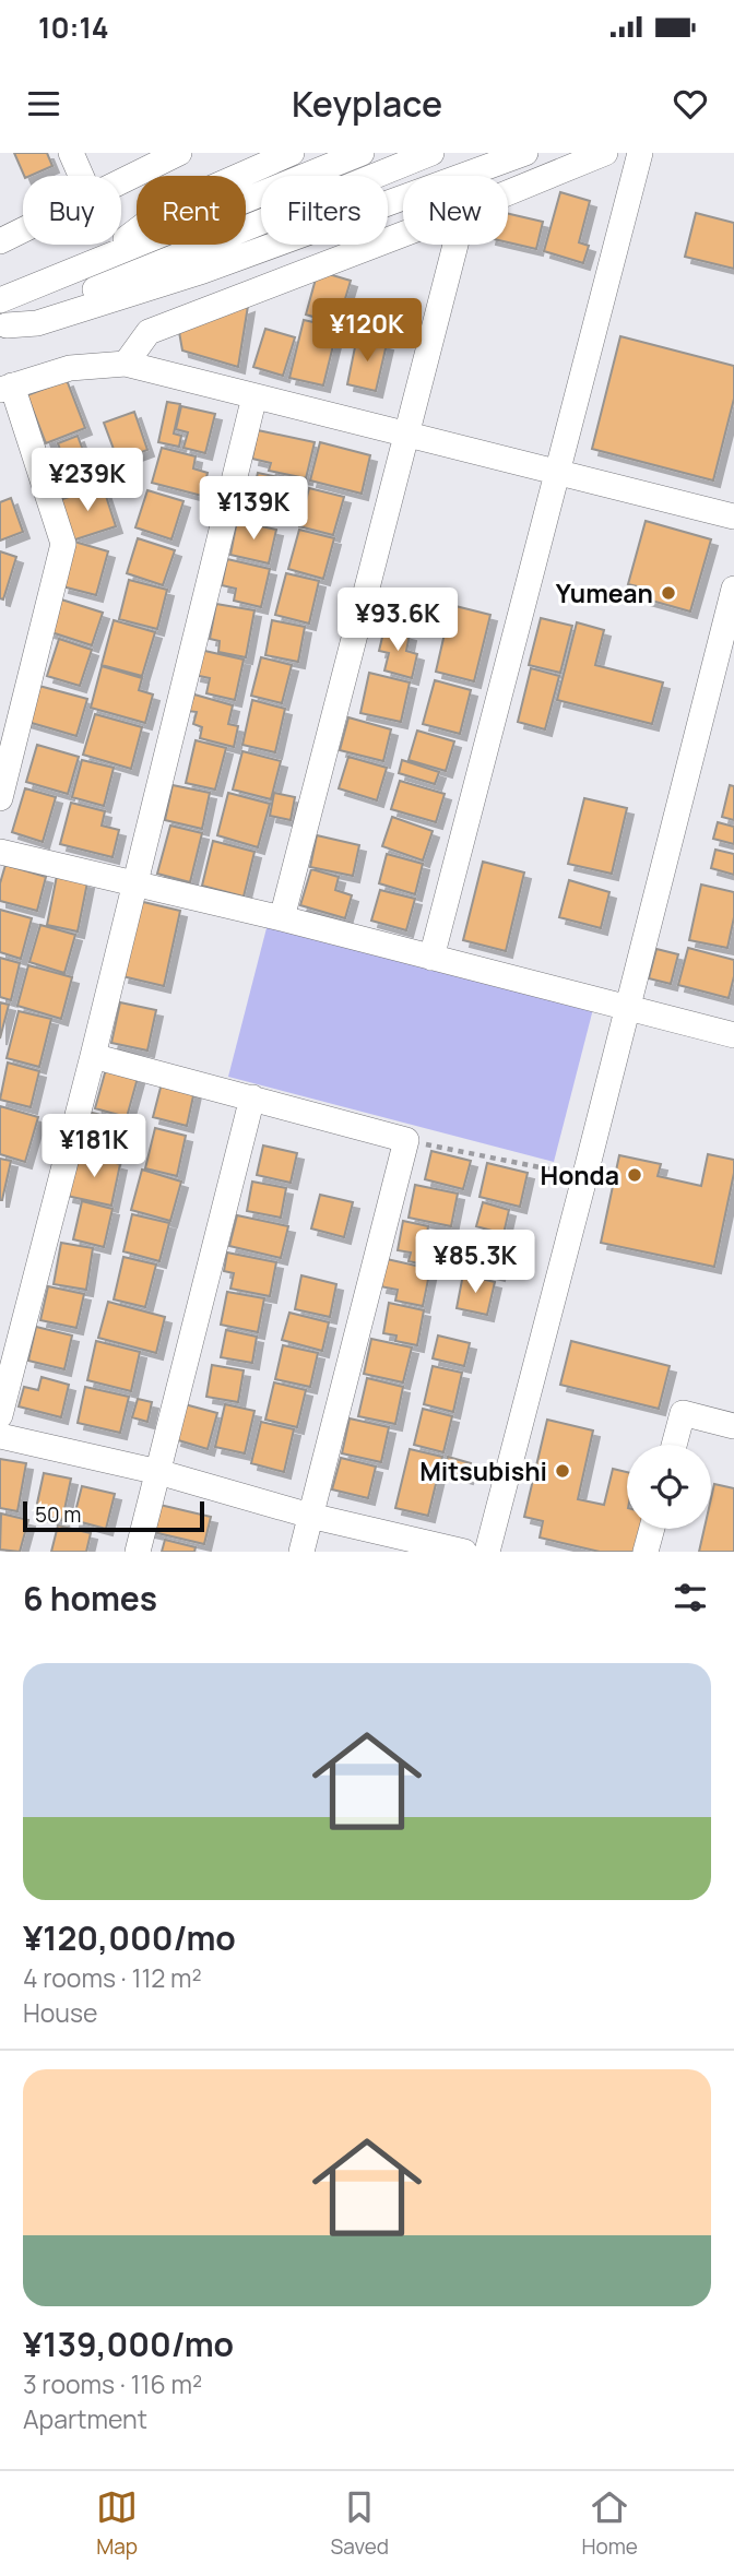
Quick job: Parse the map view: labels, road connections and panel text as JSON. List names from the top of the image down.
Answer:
{
  "places": ["Yumean", "Honda", "Mitsubishi"],
  "scale_bar": "50 m",
  "page": {
    "status": "10:14",
    "header": "Keyplace",
    "chip": [
      "Buy",
      "Rent",
      "Filters",
      "New"
    ],
    "price": [
      "¥120K",
      "¥239K",
      "¥139K",
      "¥93.6K",
      "¥181K",
      "¥85.3K"
    ],
    "scale": "50 m",
    "heading": "6 homes",
    "list": [
      {
        "name": "¥120,000/mo",
        "note": "4 rooms · 112 m² · House"
      },
      {
        "name": "¥139,000/mo",
        "note": "3 rooms · 116 m² · Apartment"
      }
    ],
    "tabs": ["Map", "Saved", "Home"]
  }
}
